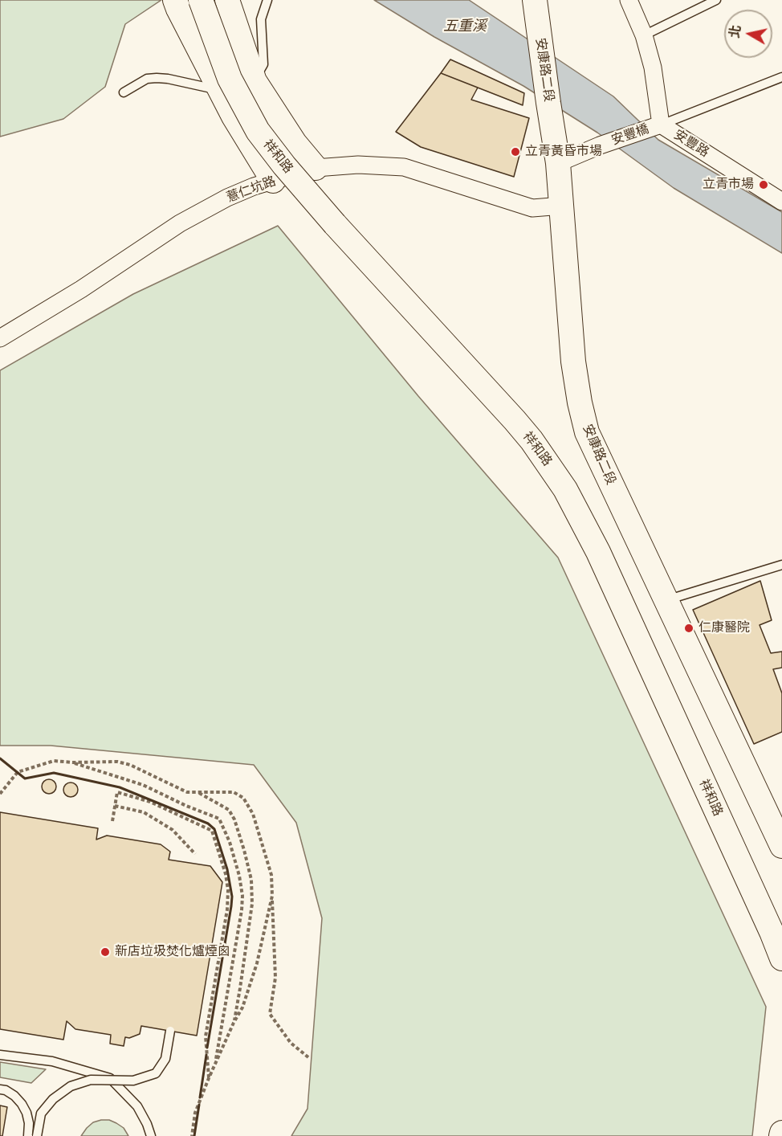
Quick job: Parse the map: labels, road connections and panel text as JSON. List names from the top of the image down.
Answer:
{
  "streets": {
    "main road": ["安康路二段", "祥和路"],
    "street": ["安豐橋", "安豐路", "薏仁坑路"]
  },
  "crossings": [
    ["安康路二段", "安豐橋"],
    ["安康路二段", "薏仁坑路"],
    ["安豐橋", "安豐路"]
  ],
  "water": ["五重溪"],
  "places": [
    "立青黃昏市場",
    "立青市場",
    "仁康醫院",
    "新店垃圾焚化爐煙囪"
  ],
  "north": "left"
}
